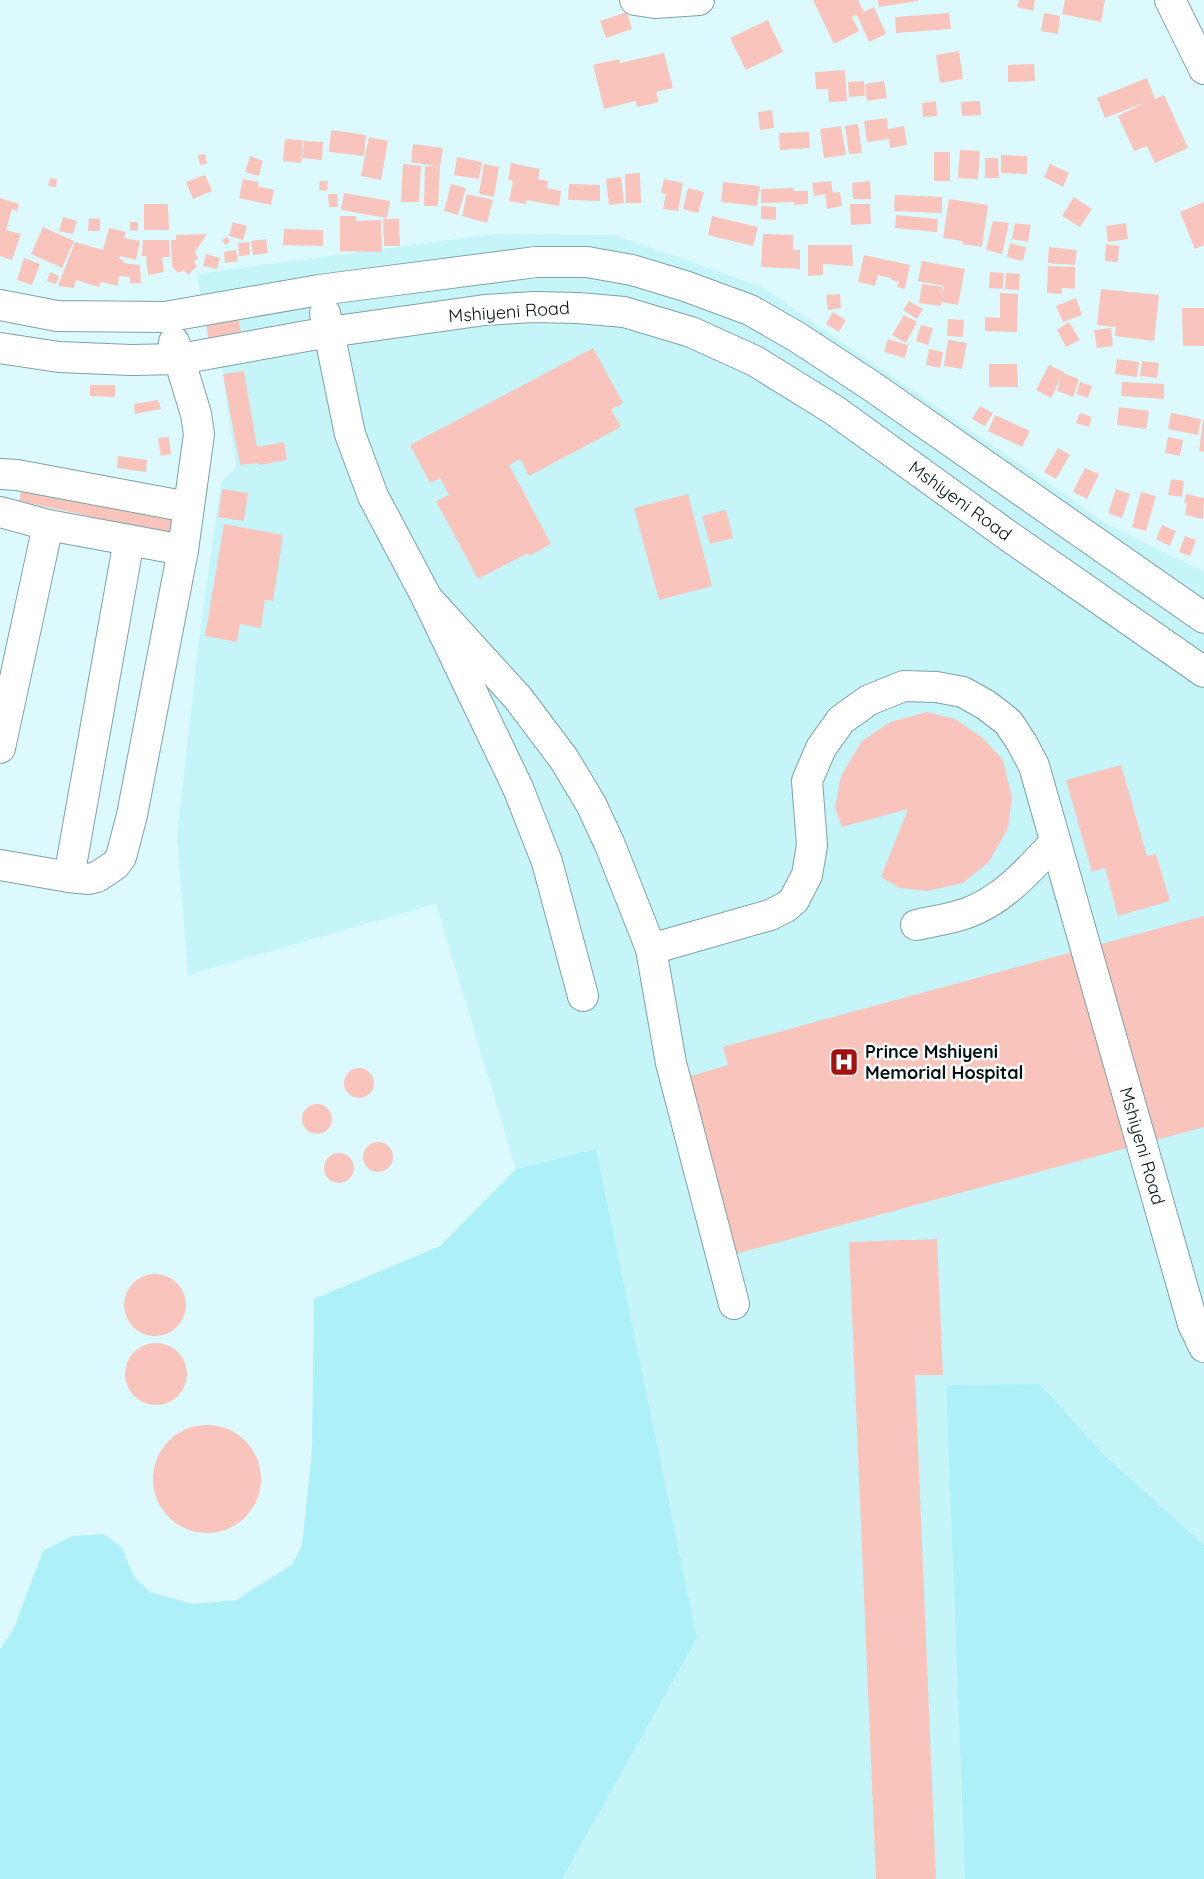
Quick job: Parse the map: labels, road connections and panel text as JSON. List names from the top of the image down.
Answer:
{
  "streets": {
    "street": ["Mshiyeni Road"]
  },
  "places": {
    "hospital": ["Prince Mshiyeni Memorial Hospital"]
  }
}
